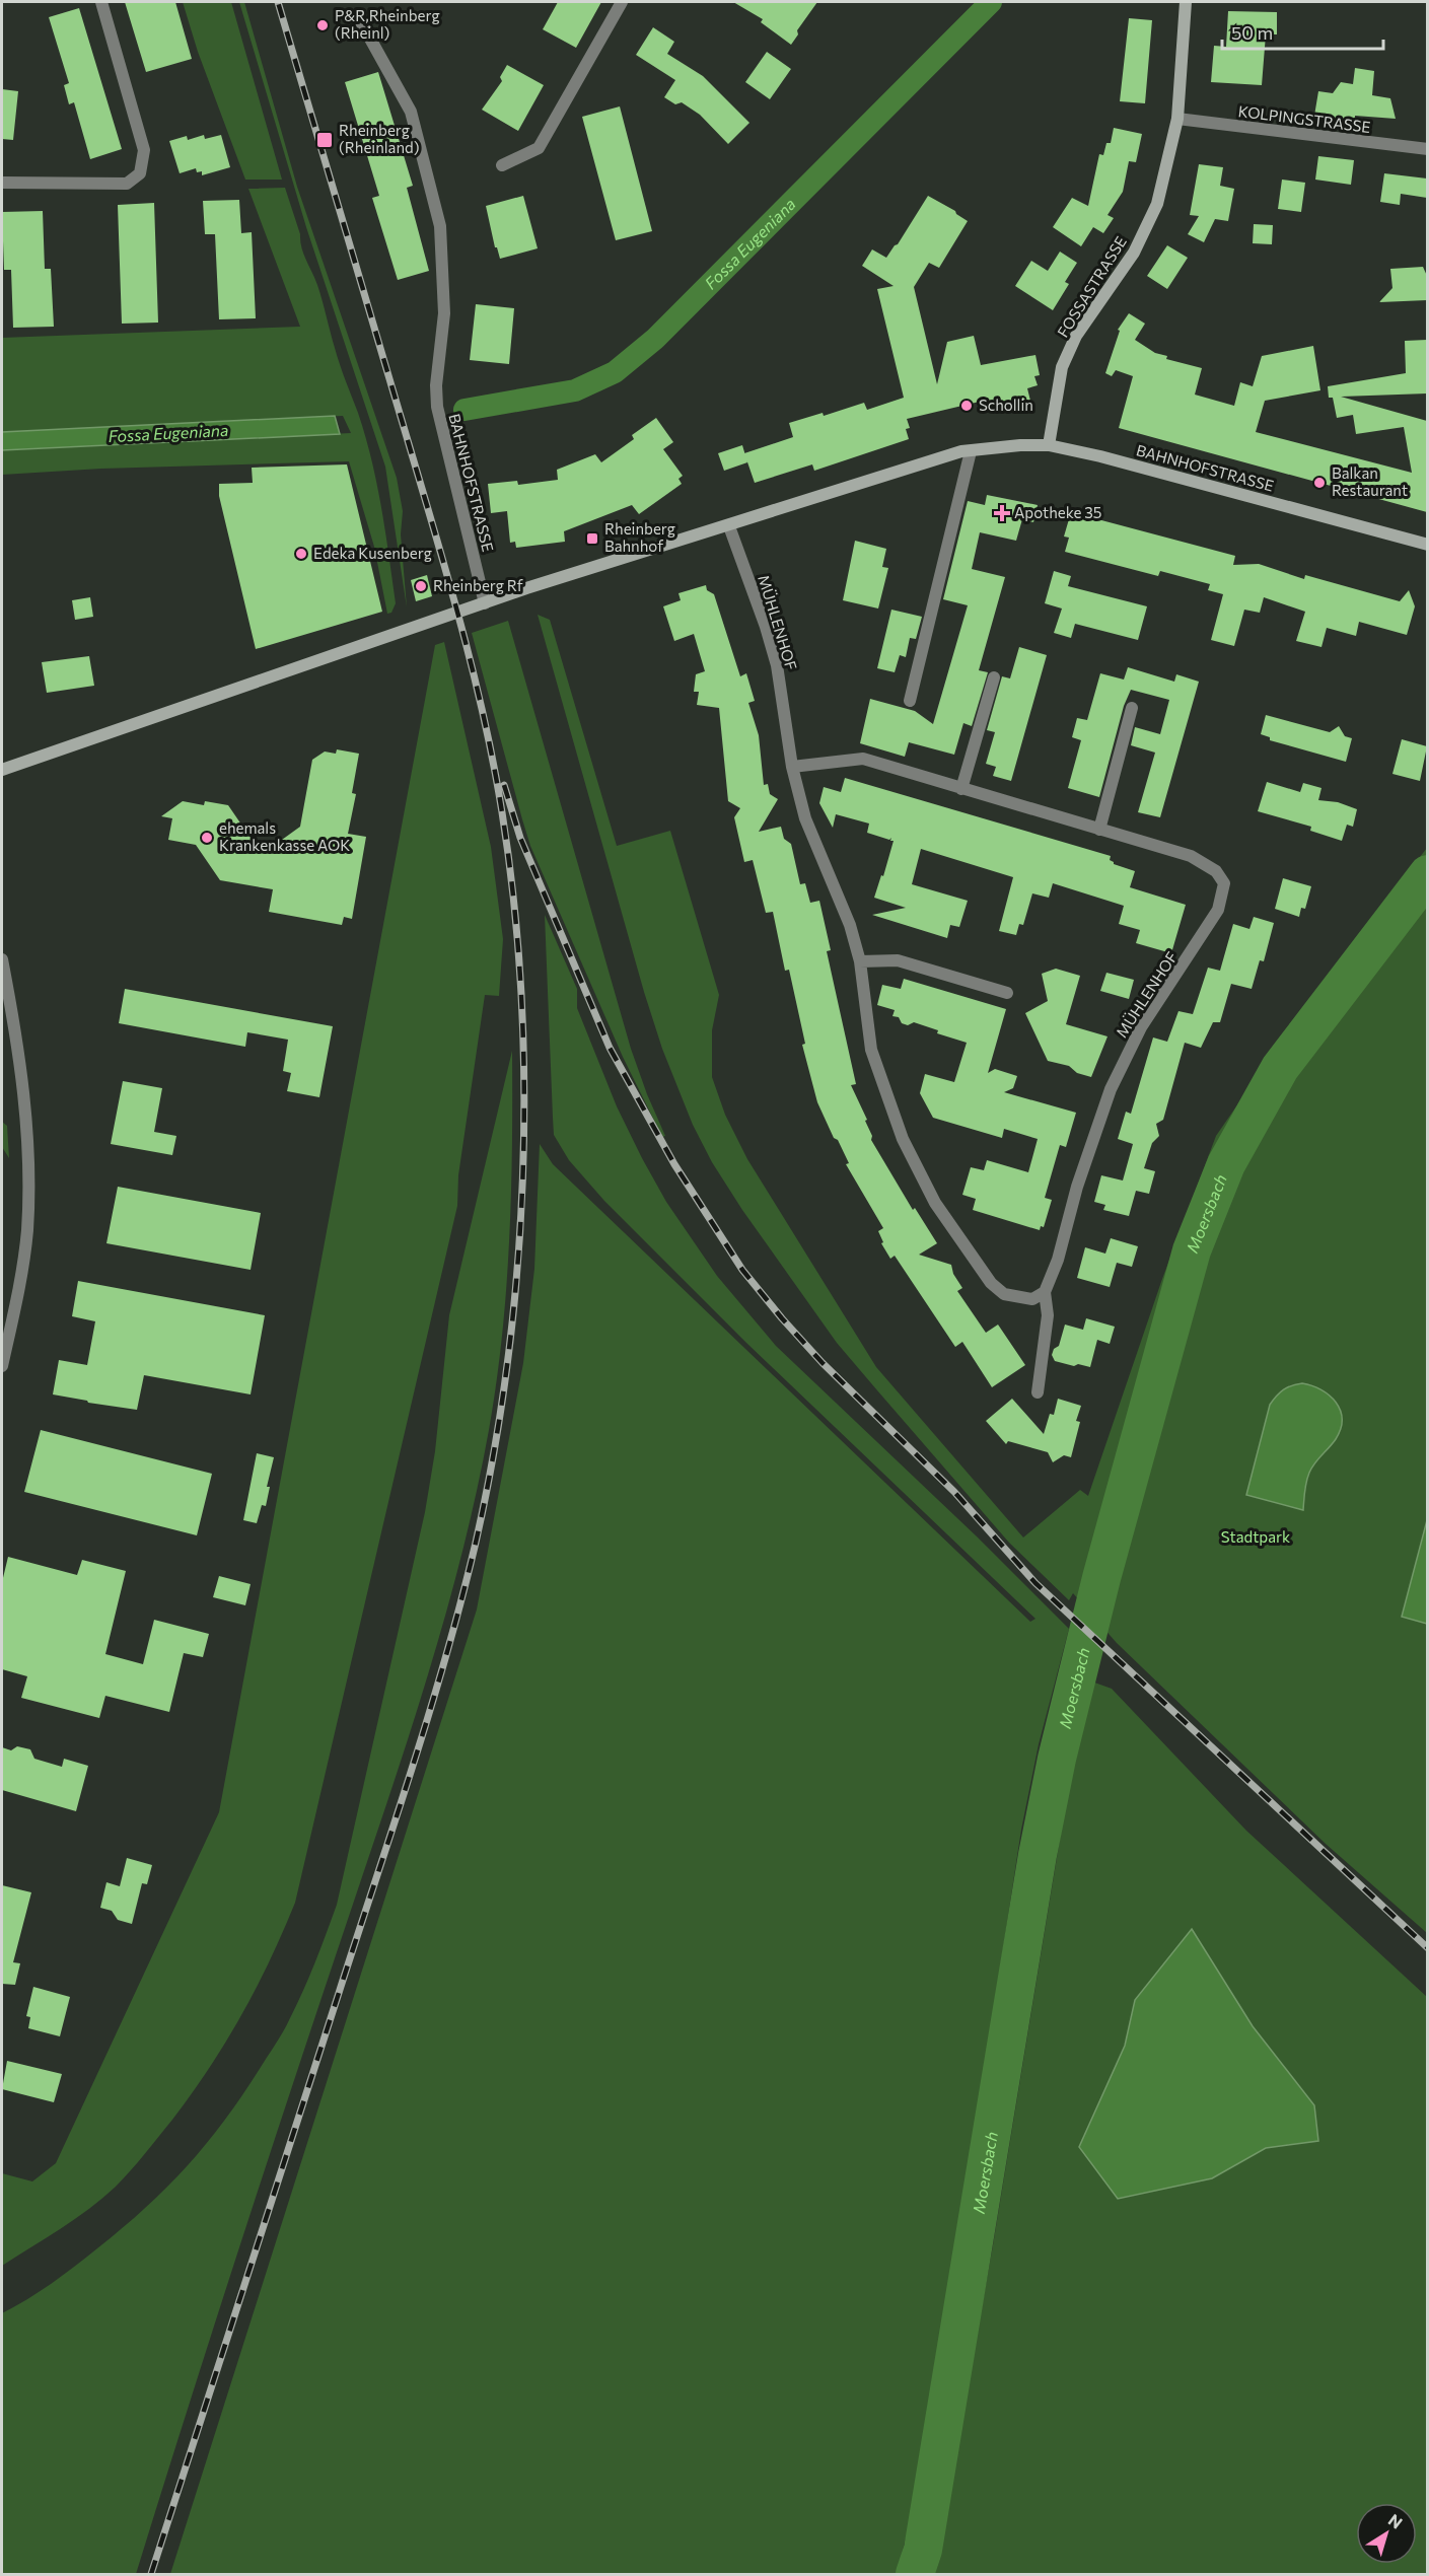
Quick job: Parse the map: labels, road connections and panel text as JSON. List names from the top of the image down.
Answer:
{
  "streets": {
    "street": [
      "KOLPINGSTRASSE",
      "FOSSASTRASSE",
      "BAHNHOFSTRASSE",
      "MÜHLENHOF"
    ]
  },
  "crossings": [
    ["KOLPINGSTRASSE", "FOSSASTRASSE"],
    ["FOSSASTRASSE", "BAHNHOFSTRASSE"],
    ["BAHNHOFSTRASSE", "MÜHLENHOF"]
  ],
  "water": ["Fossa Eugeniana", "Moersbach"],
  "parks": ["Stadtpark"],
  "places": {
    "other": [
      "P&R,Rheinberg (Rheinl)",
      "Schollin",
      "Balkan Restaurant",
      "Edeka Kusenberg",
      "Rheinberg Rf",
      "ehemals Krankenkasse AOK"
    ],
    "transit": ["Rheinberg (Rheinland)", "Rheinberg Bahnhof"],
    "health": ["Apotheke 35"]
  },
  "scale_bar": "50 m",
  "north": "top right"
}
